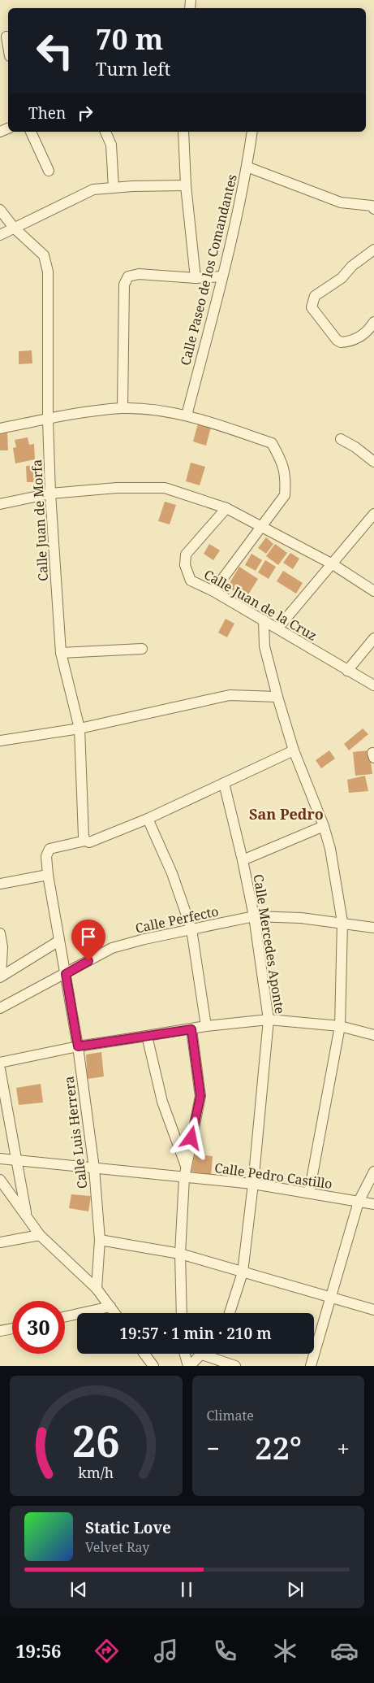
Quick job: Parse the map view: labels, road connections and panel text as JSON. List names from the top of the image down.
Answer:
{
  "streets": {
    "street": [
      "Calle Paseo de los Comandantes",
      "Calle Juan de Morfa",
      "Calle Juan de la Cruz",
      "Calle Perfecto",
      "Calle Mercedes Aponte",
      "Calle Luis Herrera",
      "Calle Pedro Castillo"
    ]
  },
  "crossings": [
    ["Calle Juan de Morfa", "Calle Luis Herrera"],
    ["Calle Perfecto", "Calle Mercedes Aponte"],
    ["Calle Perfecto", "Calle Luis Herrera"],
    ["Calle Mercedes Aponte", "Calle Luis Herrera"],
    ["Calle Mercedes Aponte", "Calle Pedro Castillo"],
    ["Calle Luis Herrera", "Calle Pedro Castillo"]
  ],
  "districts": ["San Pedro"],
  "page": {
    "turn": ["70 m", "Turn left"],
    "then": "Then",
    "limit": "30",
    "trip": "19:57 · 1 min · 210 m",
    "tile": "Climate",
    "heat": ["−", "22°", "+"],
    "song": ["Static Love", "Velvet Ray"],
    "tabs": "19:56",
    "gauge": ["26", "km/h"]
  }
}
